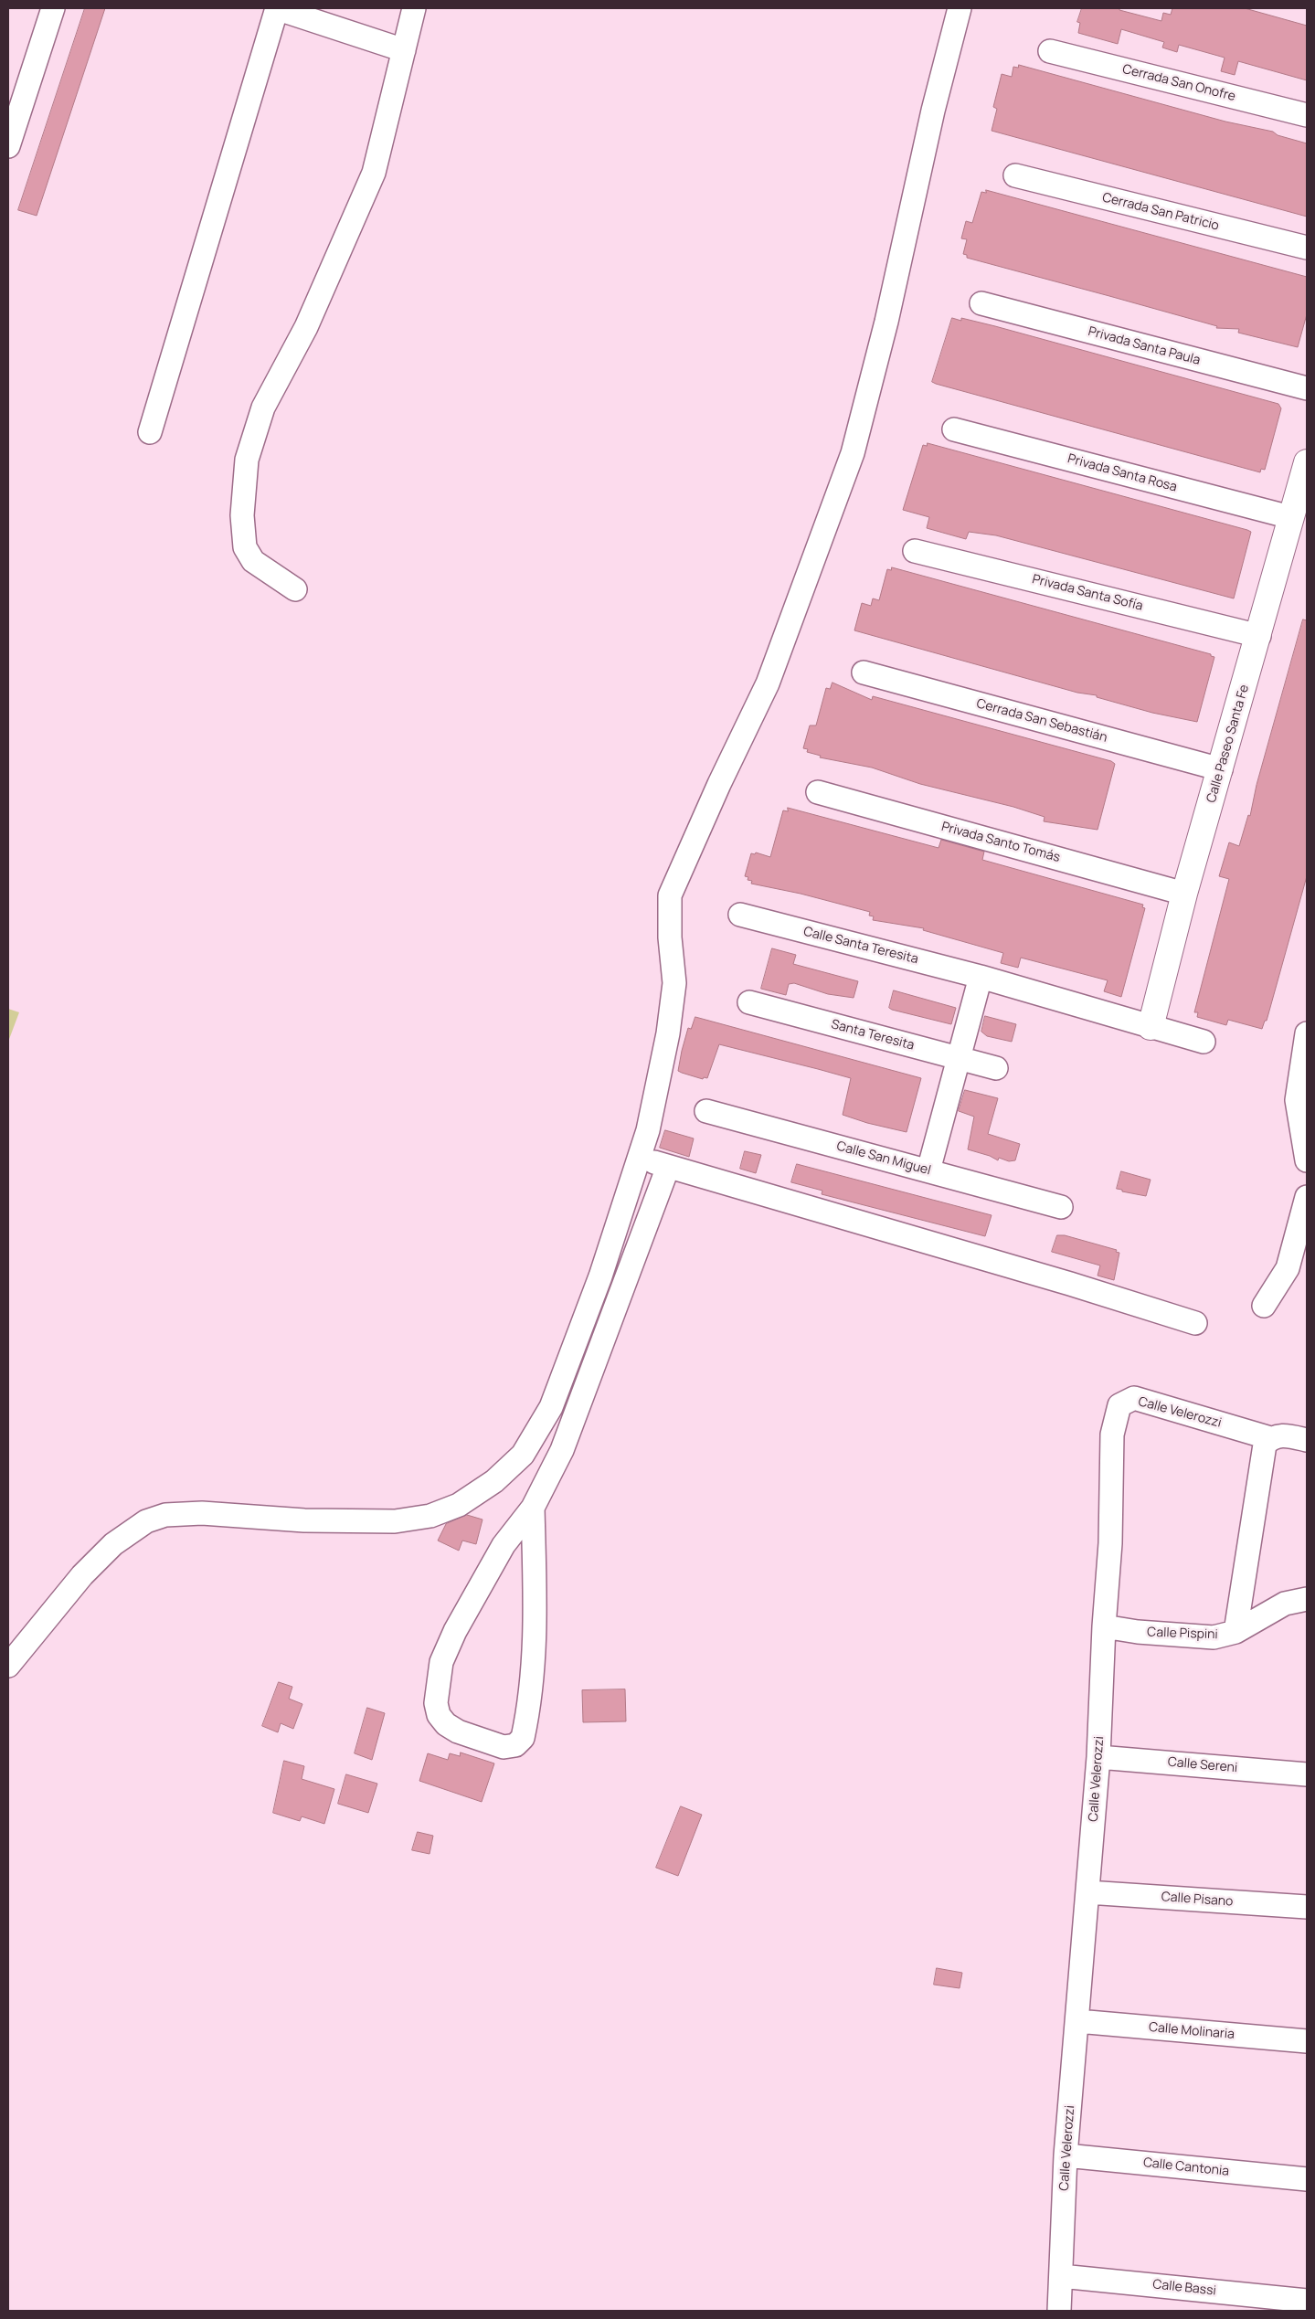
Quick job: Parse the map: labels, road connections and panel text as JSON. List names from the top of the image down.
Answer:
{
  "streets": {
    "street": [
      "Cerrada San Onofre",
      "Cerrada San Patricio",
      "Privada Santa Paula",
      "Privada Santa Rosa",
      "Privada Santa Sofía",
      "Cerrada San Sebastián",
      "Calle Paseo Santa Fe",
      "Privada Santo Tomás",
      "Calle Santa Teresita",
      "Santa Teresita",
      "Calle San Miguel",
      "Calle Velerozzi",
      "Calle Pispini",
      "Calle Sereni",
      "Calle Pisano",
      "Calle Molinaria",
      "Calle Cantonia",
      "Calle Bassi"
    ]
  },
  "crossings": [
    ["Privada Santa Rosa", "Calle Paseo Santa Fe"],
    ["Privada Santa Sofía", "Calle Paseo Santa Fe"],
    ["Cerrada San Sebastián", "Calle Paseo Santa Fe"],
    ["Calle Paseo Santa Fe", "Privada Santo Tomás"],
    ["Calle Paseo Santa Fe", "Calle Santa Teresita"],
    ["Calle Velerozzi", "Calle Pispini"],
    ["Calle Velerozzi", "Calle Sereni"],
    ["Calle Velerozzi", "Calle Pisano"],
    ["Calle Velerozzi", "Calle Molinaria"],
    ["Calle Velerozzi", "Calle Cantonia"],
    ["Calle Velerozzi", "Calle Bassi"]
  ]
}
